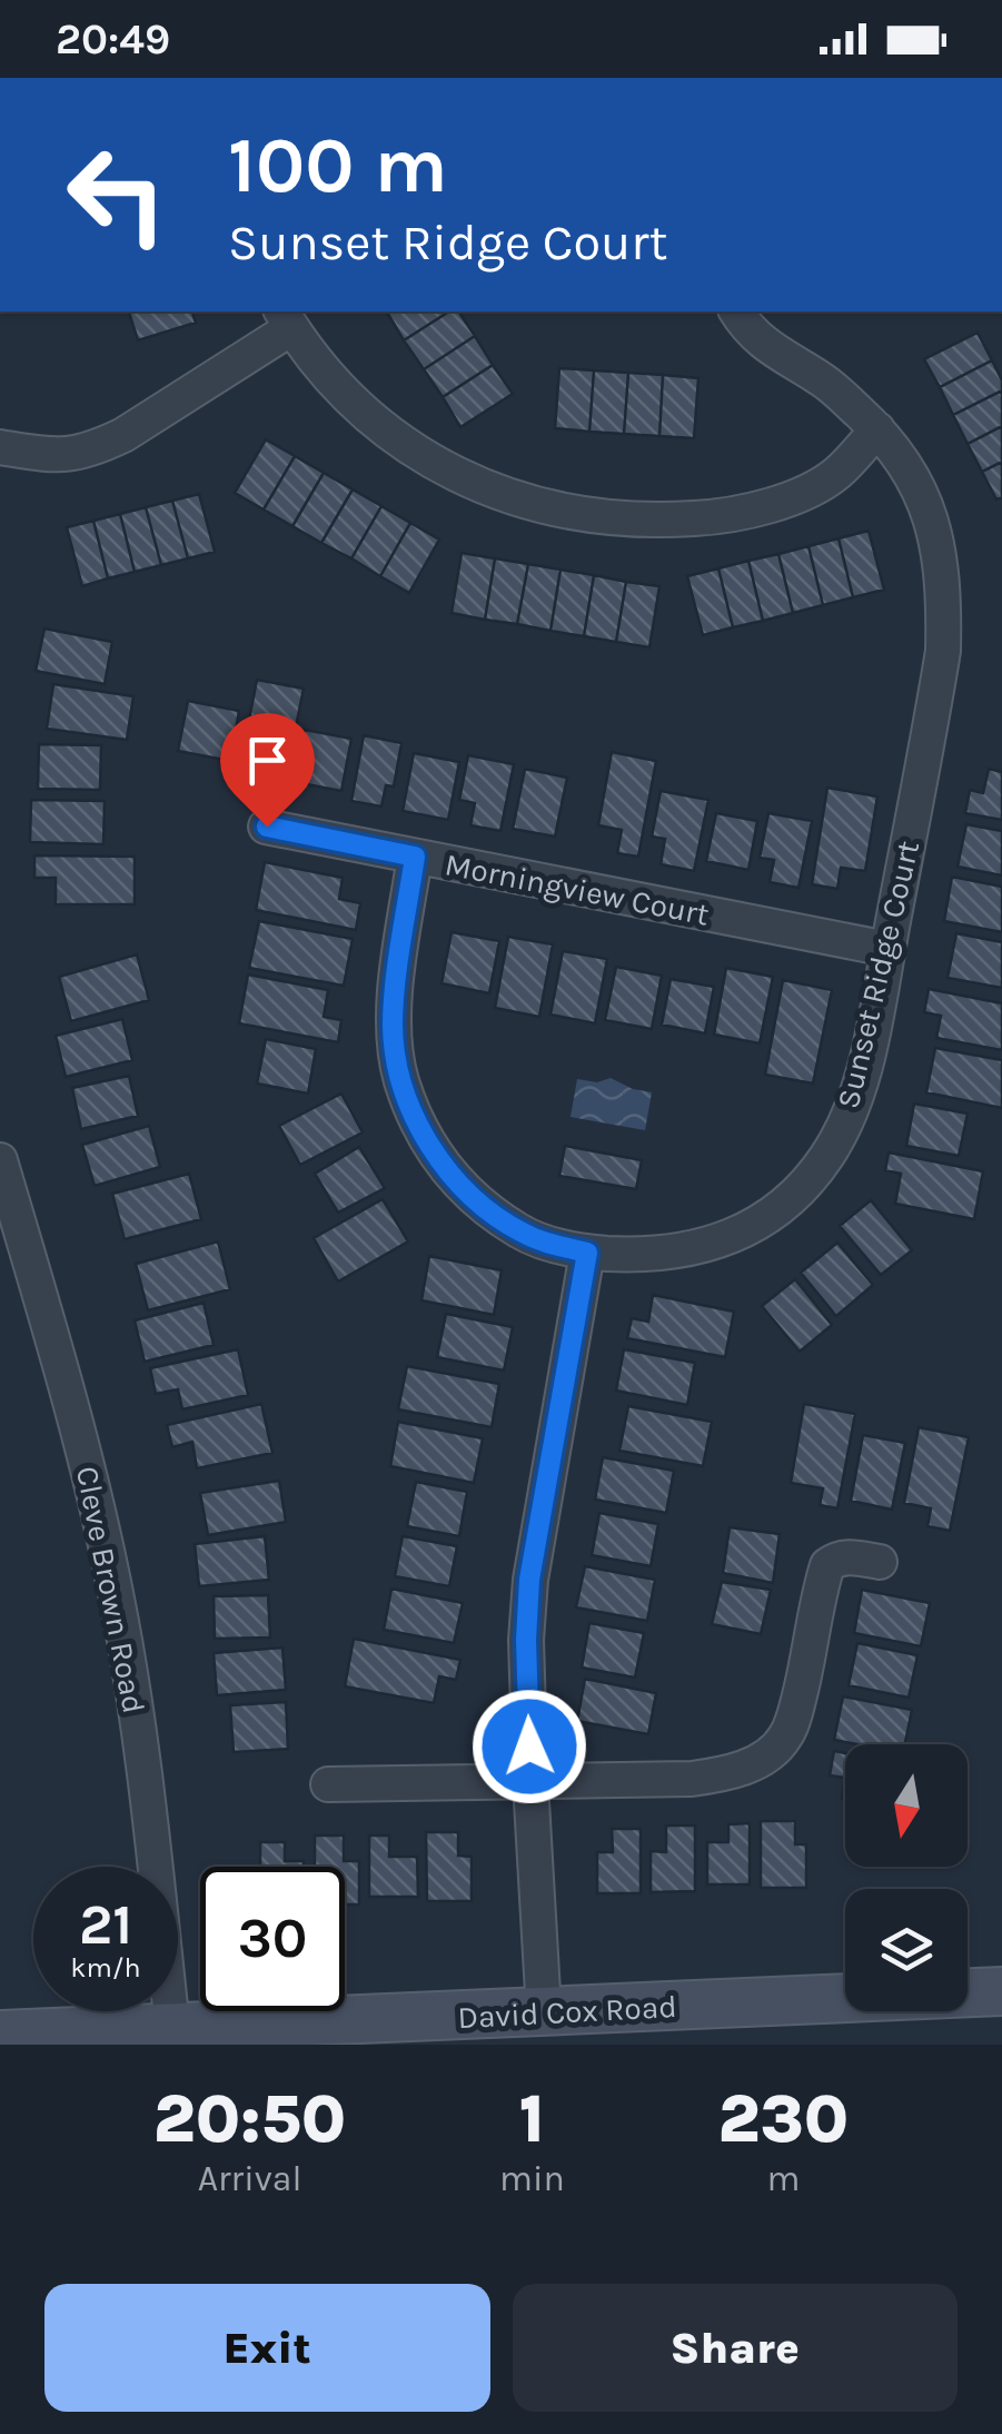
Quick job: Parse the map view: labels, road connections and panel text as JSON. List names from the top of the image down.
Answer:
{
  "streets": {
    "main road": ["David Cox Road"],
    "street": ["Morningview Court", "Sunset Ridge Court", "Cleve Brown Road"]
  },
  "crossings": [
    ["Morningview Court", "Sunset Ridge Court"],
    ["Cleve Brown Road", "David Cox Road"]
  ],
  "north": "bottom",
  "page": {
    "status": "20:49",
    "turn": ["100 m", "Sunset Ridge Court"],
    "speed": "21 km/h",
    "limit": "30",
    "eta": [
      "20:50",
      "Arrival",
      "1",
      "min",
      "230",
      "m"
    ],
    "buttons": ["Exit", "Share"]
  }
}
